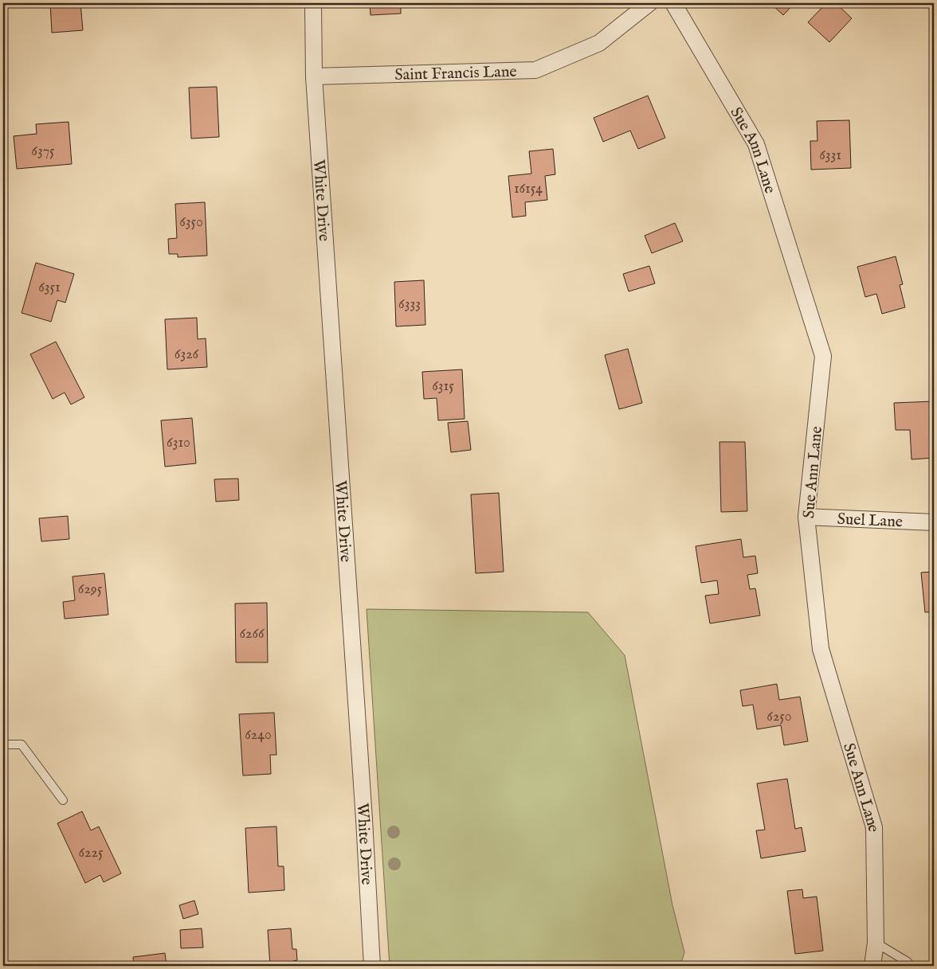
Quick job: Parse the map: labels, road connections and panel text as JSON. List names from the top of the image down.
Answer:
{
  "streets": {
    "street": [
      "Saint Francis Lane",
      "Sue Ann Lane",
      "White Drive",
      "Suel Lane"
    ]
  },
  "crossings": [
    ["Saint Francis Lane", "White Drive"],
    ["Sue Ann Lane", "Suel Lane"]
  ],
  "house_numbers": [
    "6375",
    "6331",
    "16154",
    "6350",
    "6351",
    "6333",
    "6326",
    "6315",
    "6310",
    "6295",
    "6266",
    "6250",
    "6240",
    "6225"
  ]
}
